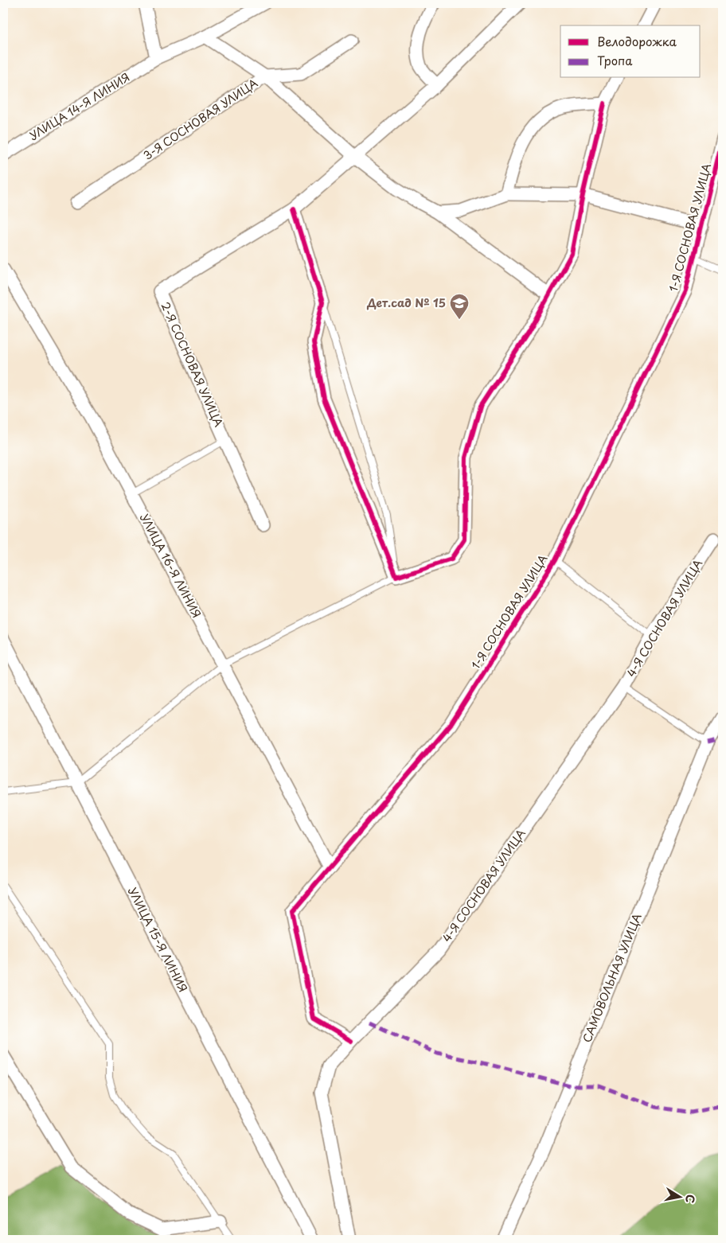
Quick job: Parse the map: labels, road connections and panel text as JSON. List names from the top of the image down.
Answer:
{
  "streets": {
    "street": [
      "УЛИЦА 14-Я ЛИНИЯ",
      "3-Я СОСНОВАЯ УЛИЦА",
      "1-Я СОСНОВАЯ УЛИЦА",
      "2-Я СОСНОВАЯ УЛИЦА",
      "УЛИЦА 16-Я ЛИНИЯ",
      "4-Я СОСНОВАЯ УЛИЦА",
      "УЛИЦА 15-Я ЛИНИЯ",
      "САМОВОЛЬНАЯ УЛИЦА"
    ]
  },
  "crossings": [
    ["1-Я СОСНОВАЯ УЛИЦА", "УЛИЦА 16-Я ЛИНИЯ"],
    ["1-Я СОСНОВАЯ УЛИЦА", "4-Я СОСНОВАЯ УЛИЦА"]
  ],
  "places": {
    "school or university": ["Дет.сад № 15"]
  },
  "legend": ["Велодорожка", "Тропа"],
  "north": "right"
}
